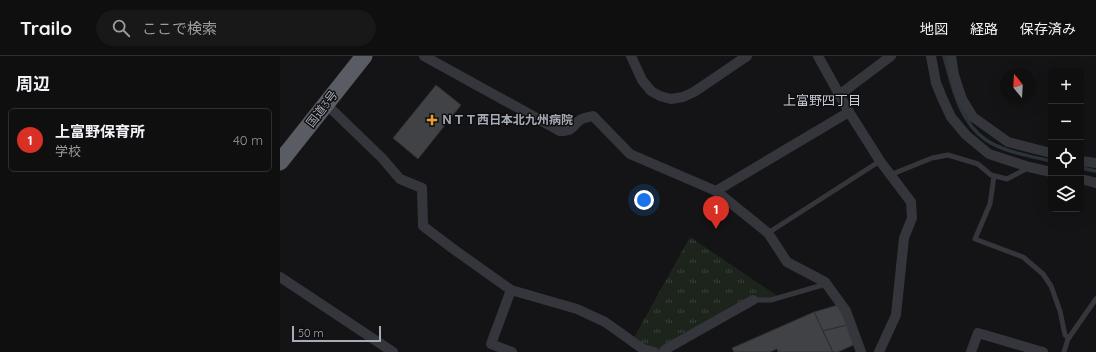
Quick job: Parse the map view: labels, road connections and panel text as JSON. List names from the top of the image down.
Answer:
{
  "streets": {
    "highway": ["国道3号"]
  },
  "districts": ["上富野四丁目"],
  "places": {
    "health": ["ＮＴＴ西日本北九州病院"]
  },
  "scale_bar": "50 m",
  "north": "top",
  "page": {
    "header": "Trailo",
    "search": "ここで検索",
    "nav": ["地図", "経路", "保存済み"],
    "heading": "周辺",
    "map_buttons": ["+", "−"],
    "list": [
      {
        "mark": "1",
        "name": "上富野保育所",
        "note": "学校",
        "value": "40 m"
      }
    ],
    "pins": "1",
    "scale": "50 m"
  }
}
